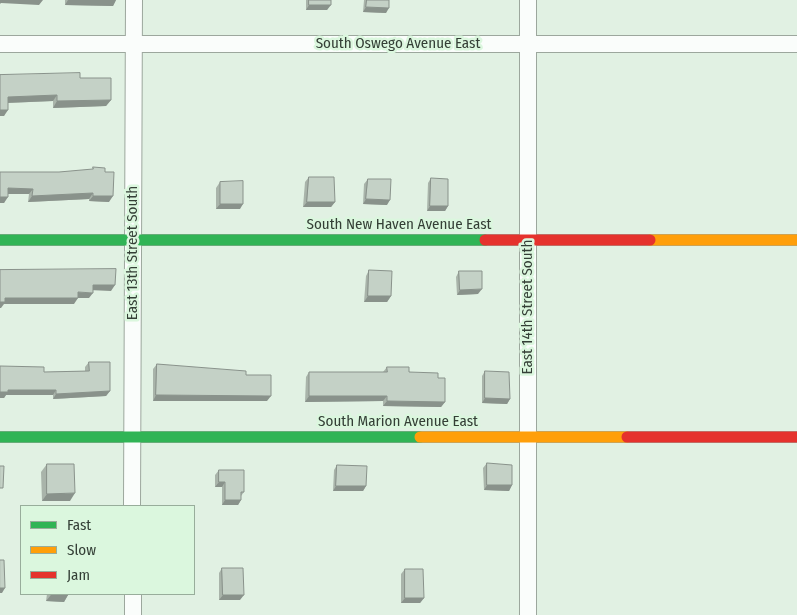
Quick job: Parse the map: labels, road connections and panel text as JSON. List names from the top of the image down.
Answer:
{
  "streets": {
    "street": [
      "South Oswego Avenue East",
      "South New Haven Avenue East",
      "East 13th Street South",
      "East 14th Street South",
      "South Marion Avenue East"
    ]
  },
  "crossings": [
    ["South Oswego Avenue East", "East 13th Street South"],
    ["South Oswego Avenue East", "East 14th Street South"],
    ["South New Haven Avenue East", "East 13th Street South"],
    ["South New Haven Avenue East", "East 14th Street South"],
    ["East 13th Street South", "South Marion Avenue East"],
    ["East 14th Street South", "South Marion Avenue East"]
  ],
  "legend": ["Fast", "Slow", "Jam"]
}
